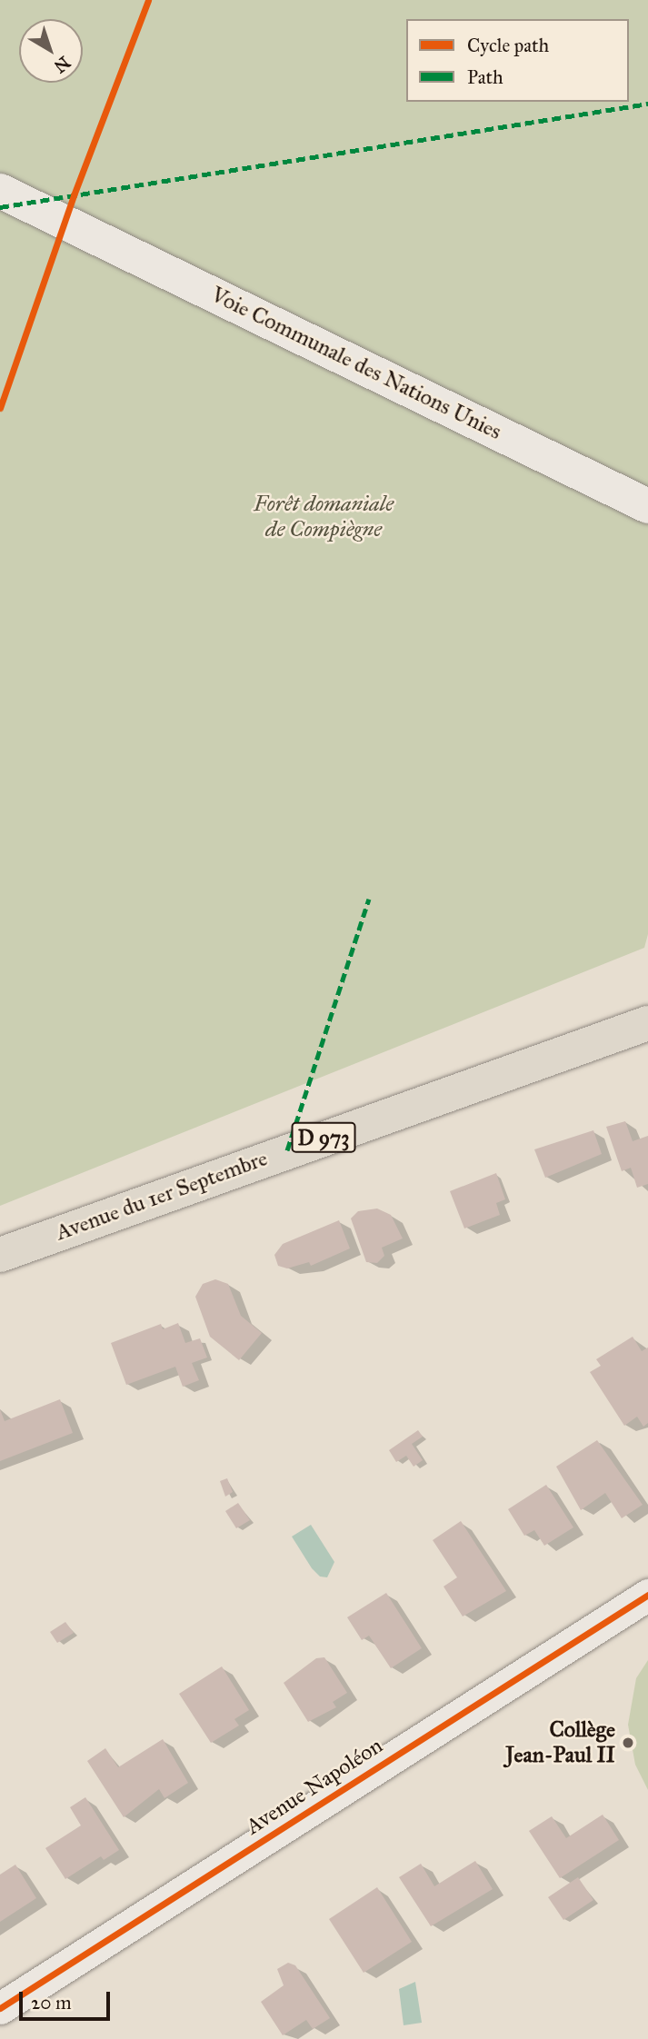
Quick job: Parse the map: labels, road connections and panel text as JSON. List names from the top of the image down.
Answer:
{
  "streets": {
    "main road": ["Voie Communale des Nations Unies", "D 973", "Avenue du 1er Septembre"],
    "street": ["Avenue Napoléon"]
  },
  "parks": ["Forêt domaniale de Compiègne"],
  "places": ["Collège Jean-Paul II"],
  "legend": ["Cycle path", "Path"],
  "scale_bar": "20 m",
  "north": "bottom right"
}
